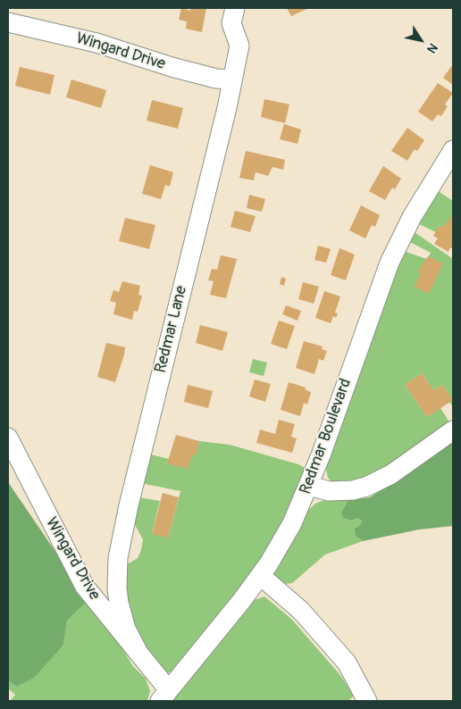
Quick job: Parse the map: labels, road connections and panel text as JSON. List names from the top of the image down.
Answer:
{
  "streets": {
    "street": ["Wingard Drive", "Redmar Lane", "Redmar Boulevard"]
  },
  "crossings": [
    ["Wingard Drive", "Redmar Lane"],
    ["Wingard Drive", "Redmar Boulevard"]
  ],
  "north": "bottom right"
}
